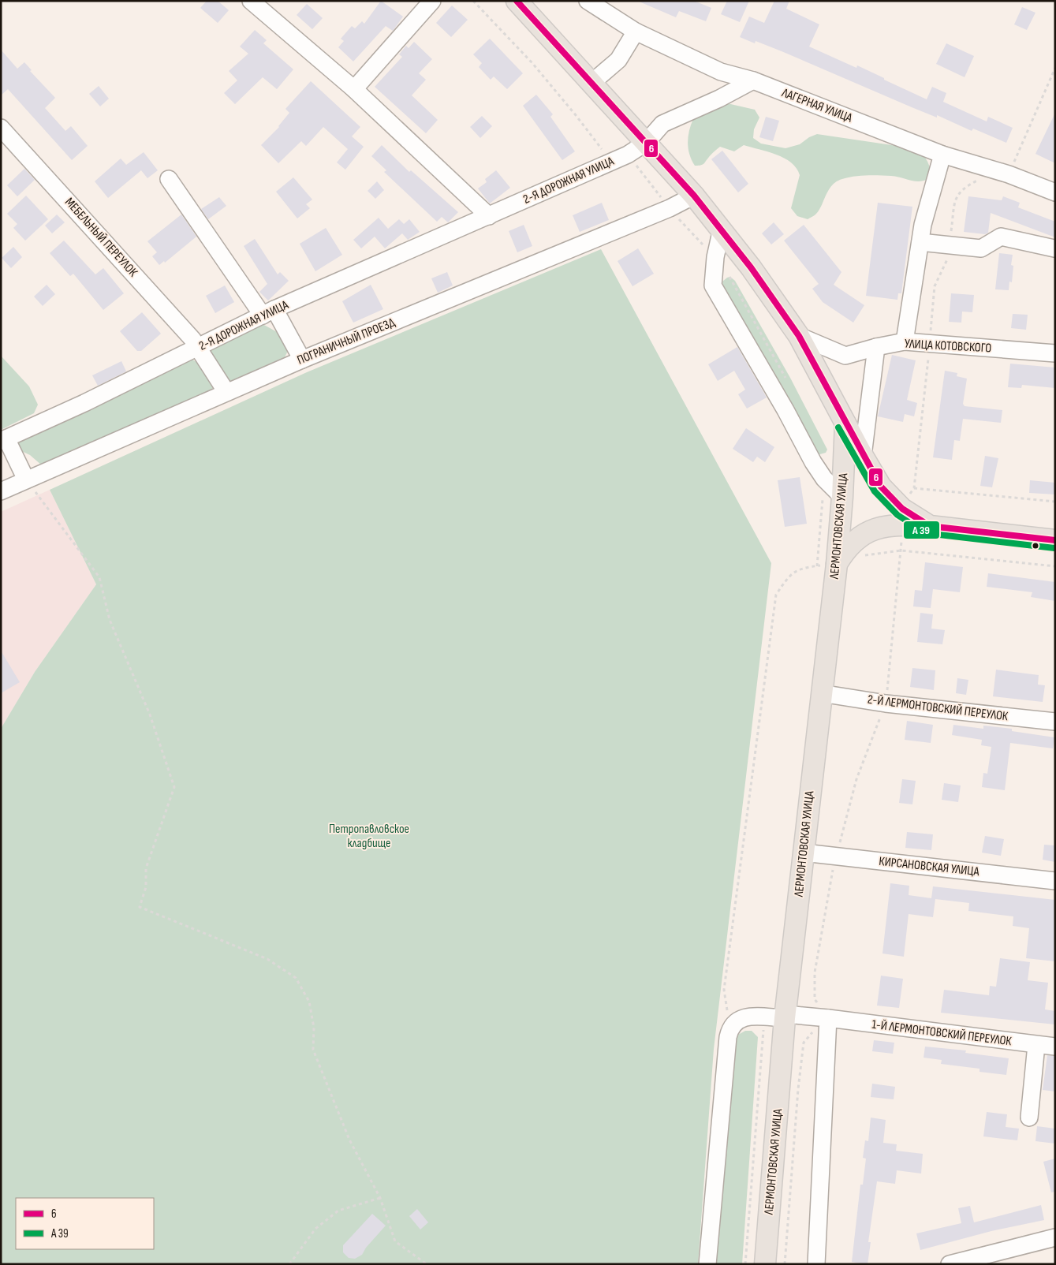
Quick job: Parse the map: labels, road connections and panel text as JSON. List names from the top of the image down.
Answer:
{
  "streets": {
    "main road": ["ЛЕРМОНТОВСКАЯ УЛИЦА"],
    "street": [
      "ЛАГЕРНАЯ УЛИЦА",
      "2-Я ДОРОЖНАЯ УЛИЦА",
      "МЕБЕЛЬНЫЙ ПЕРЕУЛОК",
      "ПОГРАНИЧНЫЙ ПРОЕЗД",
      "УЛИЦА КОТОВСКОГО",
      "2-Й ЛЕРМОНТОВСКИЙ ПЕРЕУЛОК",
      "КИРСАНОВСКАЯ УЛИЦА",
      "1-Й ЛЕРМОНТОВСКИЙ ПЕРЕУЛОК"
    ]
  },
  "crossings": [
    ["ЛАГЕРНАЯ УЛИЦА", "2-Я ДОРОЖНАЯ УЛИЦА"],
    ["2-Я ДОРОЖНАЯ УЛИЦА", "МЕБЕЛЬНЫЙ ПЕРЕУЛОК"],
    ["МЕБЕЛЬНЫЙ ПЕРЕУЛОК", "ПОГРАНИЧНЫЙ ПРОЕЗД"],
    ["ЛЕРМОНТОВСКАЯ УЛИЦА", "2-Й ЛЕРМОНТОВСКИЙ ПЕРЕУЛОК"],
    ["ЛЕРМОНТОВСКАЯ УЛИЦА", "КИРСАНОВСКАЯ УЛИЦА"],
    ["ЛЕРМОНТОВСКАЯ УЛИЦА", "1-Й ЛЕРМОНТОВСКИЙ ПЕРЕУЛОК"]
  ],
  "parks": ["Петропавловское кладбище"],
  "lines": ["transit line 6"],
  "legend": ["6", "А 39"]
}
